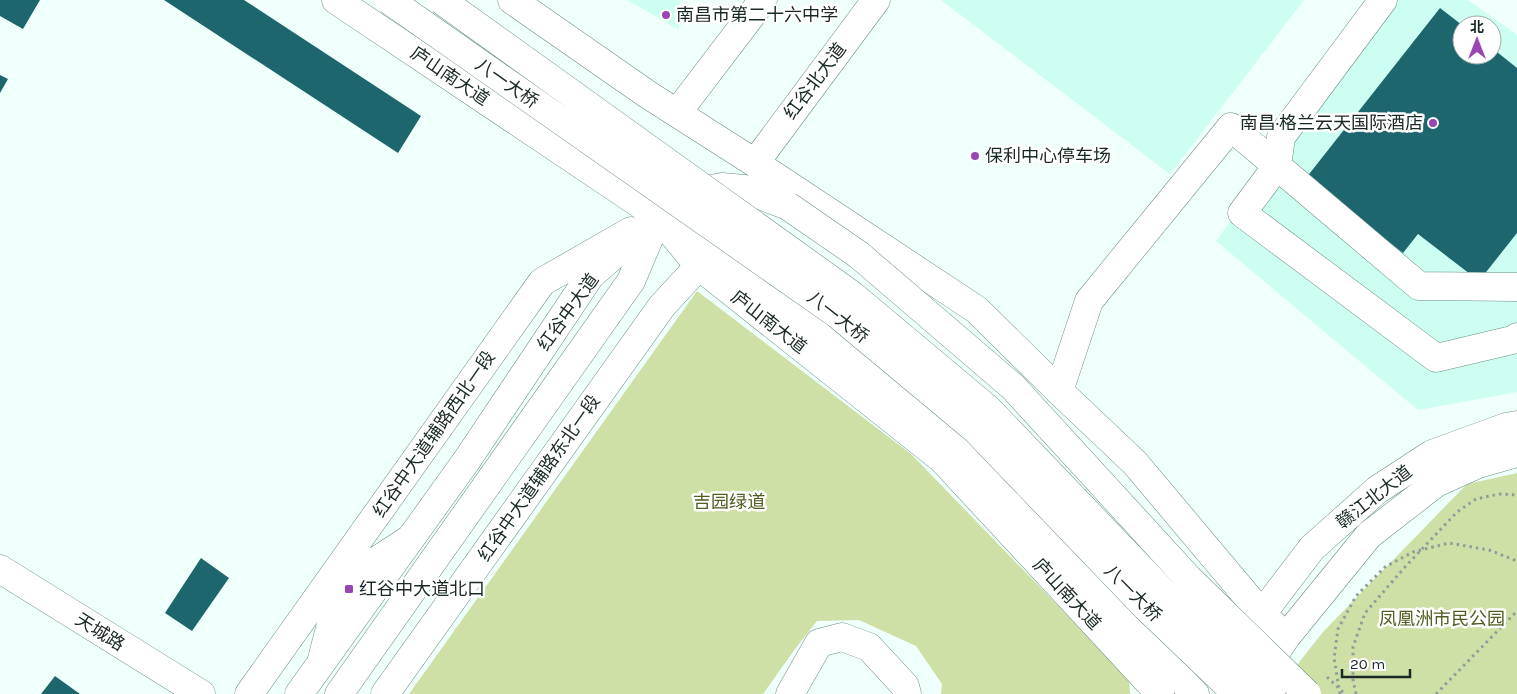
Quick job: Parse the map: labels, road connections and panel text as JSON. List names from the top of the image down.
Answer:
{
  "streets": {
    "main road": [
      "庐山南大道",
      "红谷北大道",
      "八一大桥",
      "红谷中大道",
      "红谷中大道辅路西北一段",
      "红谷中大道辅路东北一段",
      "赣江北大道",
      "天城路"
    ]
  },
  "crossings": [
    ["庐山南大道", "红谷中大道"],
    ["庐山南大道", "红谷中大道辅路西北一段"],
    ["庐山南大道", "红谷中大道辅路东北一段"],
    ["红谷中大道", "红谷中大道辅路西北一段"]
  ],
  "parks": ["吉园绿道", "凤凰洲市民公园"],
  "places": {
    "other": ["南昌市第二十六中学", "南昌·格兰云天国际酒店", "保利中心停车场"],
    "transit": ["红谷中大道北口"]
  },
  "scale_bar": "20 m",
  "north": "top"
}
